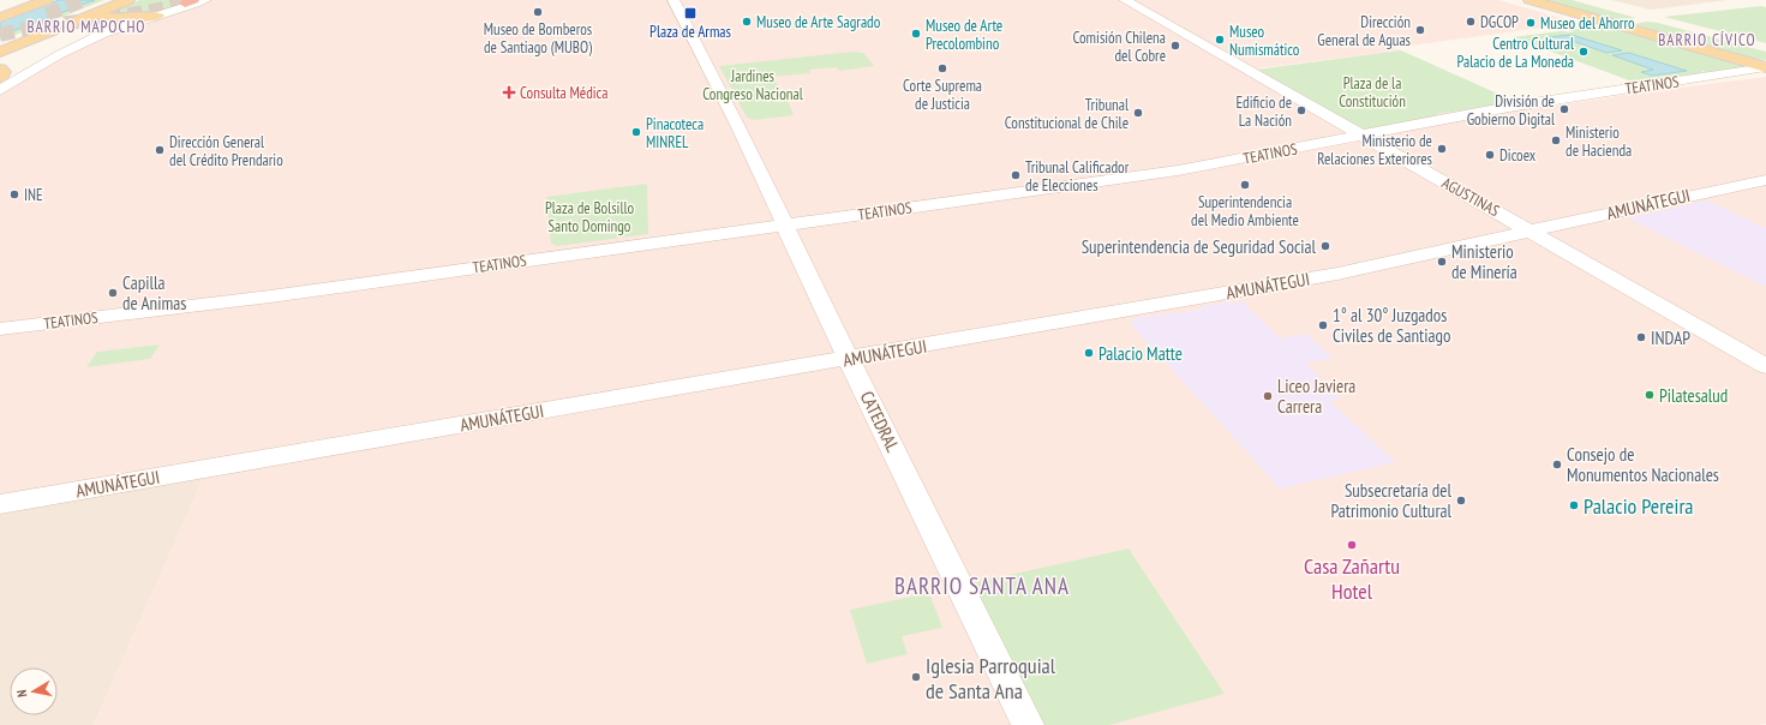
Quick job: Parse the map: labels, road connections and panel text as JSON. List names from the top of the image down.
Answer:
{
  "streets": {
    "main road": [
      "TEATINOS",
      "AGUSTINAS",
      "AMUNÁTEGUI",
      "CATEDRAL"
    ]
  },
  "crossings": [
    ["TEATINOS", "AGUSTINAS"],
    ["TEATINOS", "CATEDRAL"],
    ["AGUSTINAS", "AMUNÁTEGUI"],
    ["AMUNÁTEGUI", "CATEDRAL"]
  ],
  "districts": ["BARRIO MAPOCHO", "BARRIO CÍVICO", "BARRIO SANTA ANA"],
  "parks": ["Jardines Congreso Nacional", "Plaza de la Constitución", "Plaza de Bolsillo Santo Domingo"],
  "places": {
    "other": [
      "Museo de Bomberos de Santiago (MUBO)",
      "Museo de Arte Sagrado",
      "DGCOP",
      "Museo del Ahorro",
      "Dirección General de Aguas",
      "Museo de Arte Precolombino",
      "Museo Numismático",
      "Comisión Chilena del Cobre",
      "Centro Cultural Palacio de La Moneda",
      "Corte Suprema de Justicia",
      "División de Gobierno Digital",
      "Edificio de La Nación",
      "Tribunal Constitucional de Chile",
      "Pinacoteca MINREL",
      "Ministerio de Hacienda",
      "Ministerio de Relaciones Exteriores",
      "Dirección General del Crédito Prendario",
      "Dicoex",
      "Tribunal Calificador de Elecciones",
      "Superintendencia del Medio Ambiente",
      "INE",
      "Superintendencia de Seguridad Social",
      "Ministerio de Minería",
      "Capilla de Animas",
      "1° al 30° Juzgados Civiles de Santiago",
      "INDAP",
      "Palacio Matte",
      "Pilatesalud",
      "Liceo Javiera Carrera",
      "Consejo de Monumentos Nacionales",
      "Subsecretaría del Patrimonio Cultural",
      "Palacio Pereira",
      "Casa Zañartu Hotel",
      "Iglesia Parroquial de Santa Ana"
    ],
    "transit": ["Plaza de Armas"],
    "health": ["Consulta Médica"]
  },
  "north": "left"
}
